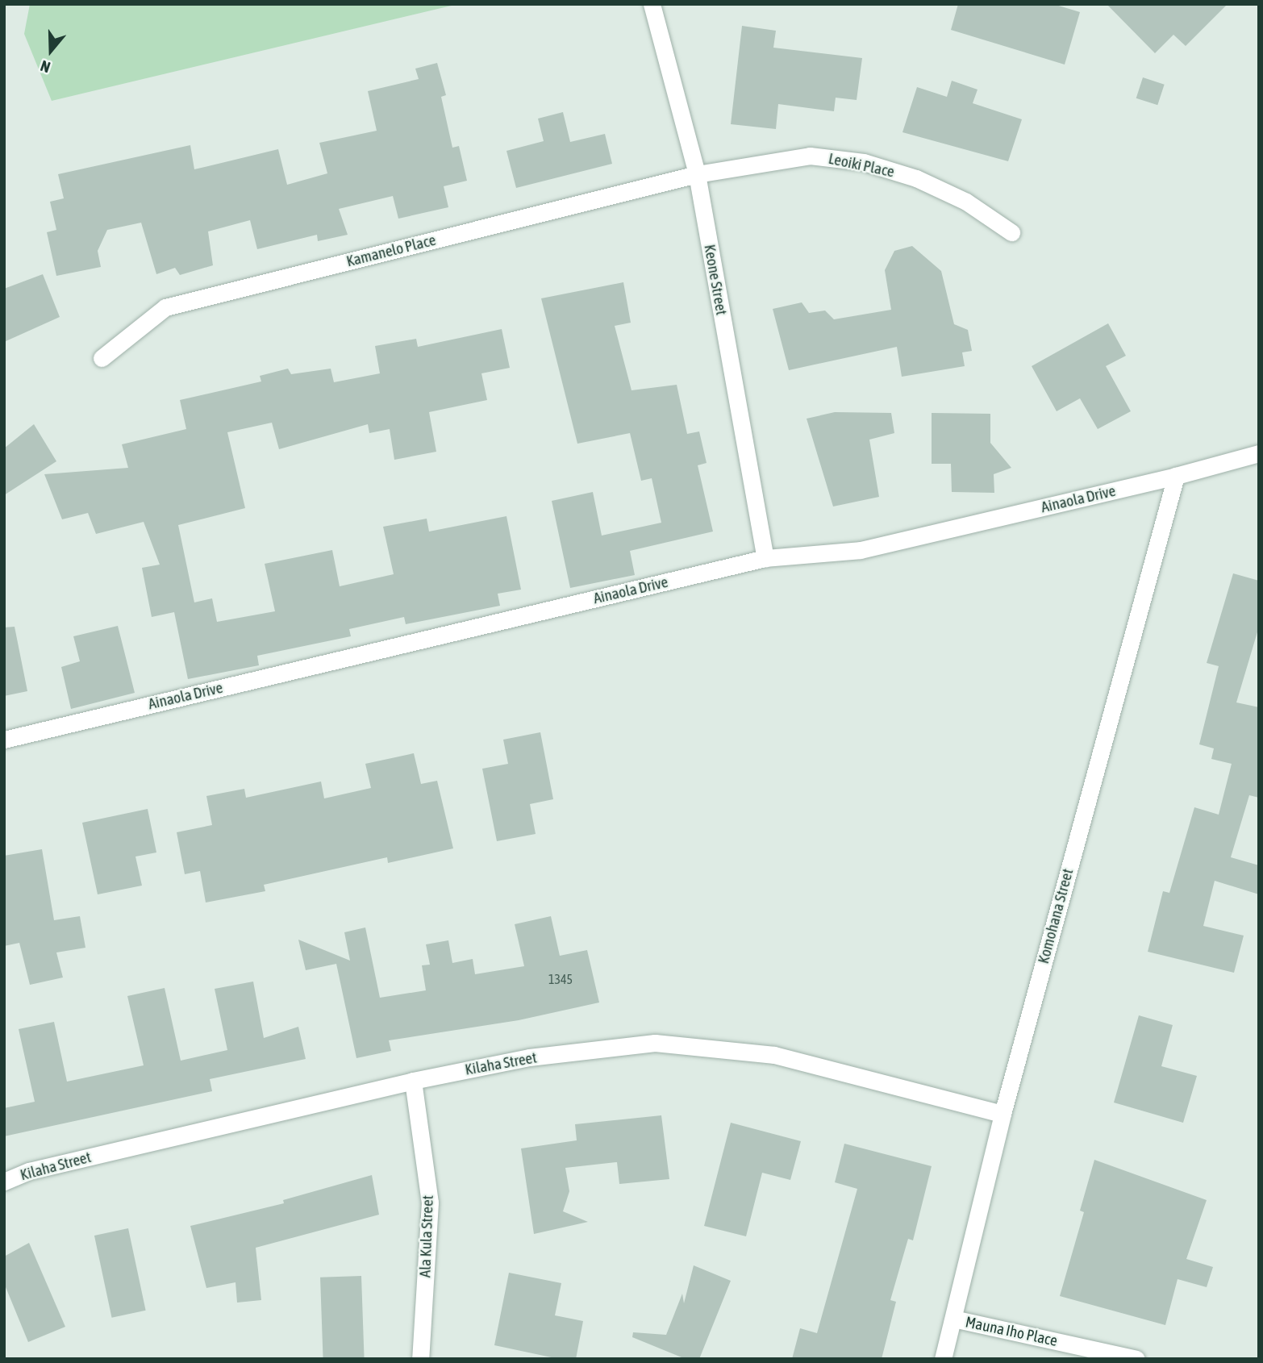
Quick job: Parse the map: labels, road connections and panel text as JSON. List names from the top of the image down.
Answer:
{
  "streets": {
    "street": [
      "Leoiki Place",
      "Kamanelo Place",
      "Keone Street",
      "Ainaola Drive",
      "Komohana Street",
      "Kilaha Street",
      "Ala Kula Street",
      "Mauna Iho Place"
    ]
  },
  "crossings": [
    ["Leoiki Place", "Kamanelo Place"],
    ["Leoiki Place", "Keone Street"],
    ["Kamanelo Place", "Keone Street"],
    ["Keone Street", "Ainaola Drive"],
    ["Ainaola Drive", "Komohana Street"],
    ["Komohana Street", "Kilaha Street"],
    ["Komohana Street", "Mauna Iho Place"],
    ["Kilaha Street", "Ala Kula Street"]
  ],
  "house_numbers": ["1345"],
  "north": "bottom"
}
